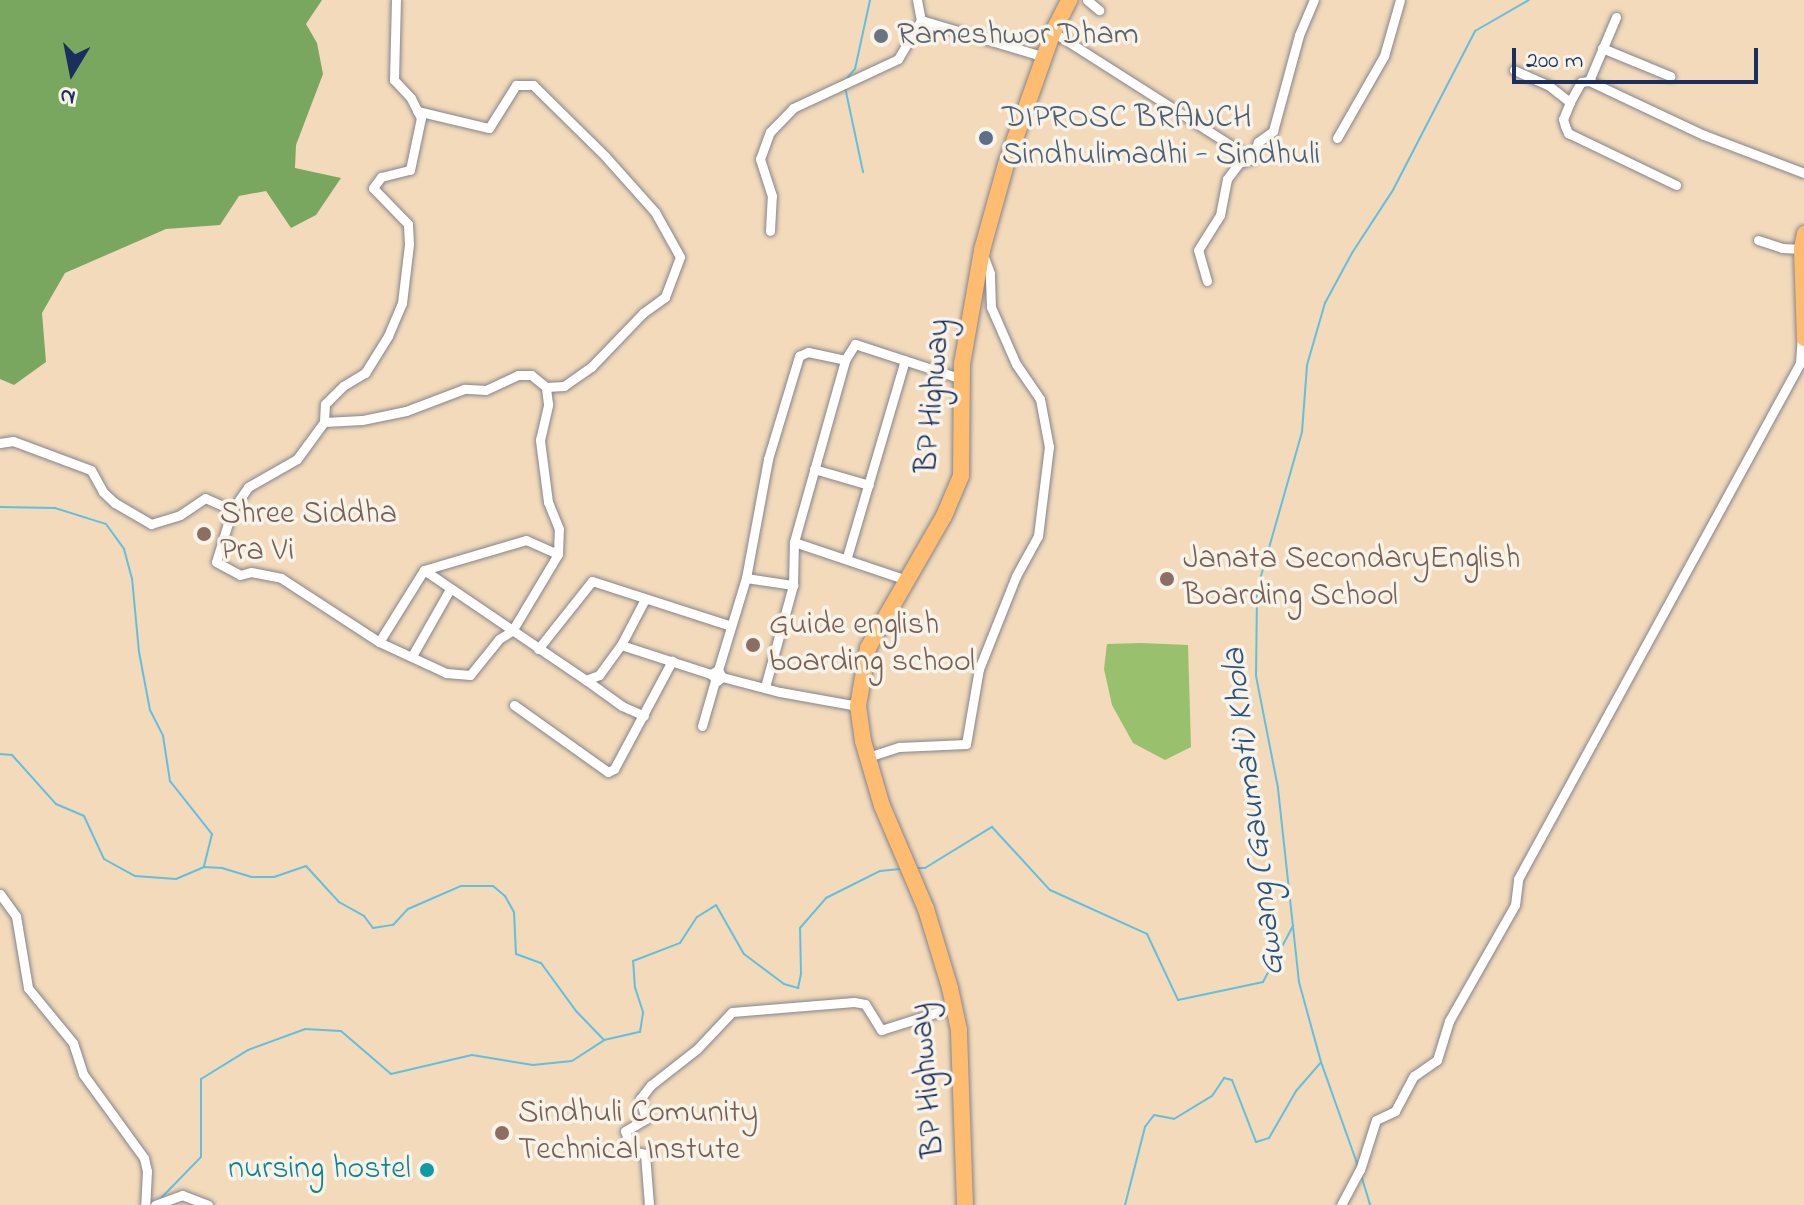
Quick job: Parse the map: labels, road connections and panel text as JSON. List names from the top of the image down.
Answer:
{
  "streets": {
    "highway": ["BP Highway"]
  },
  "water": ["Gwang (Gaumati) Khola"],
  "places": [
    "Rameshwor Dham",
    "DIPROSC BRANCH Sindhulimadhi - Sindhuli",
    "Shree Siddha Pra Vi",
    "Janata SecondaryEnglish Boarding School",
    "Guide english boarding school",
    "Sindhuli Comunity Technical Instute",
    "nursing hostel"
  ],
  "scale_bar": "200 m",
  "north": "bottom"
}
